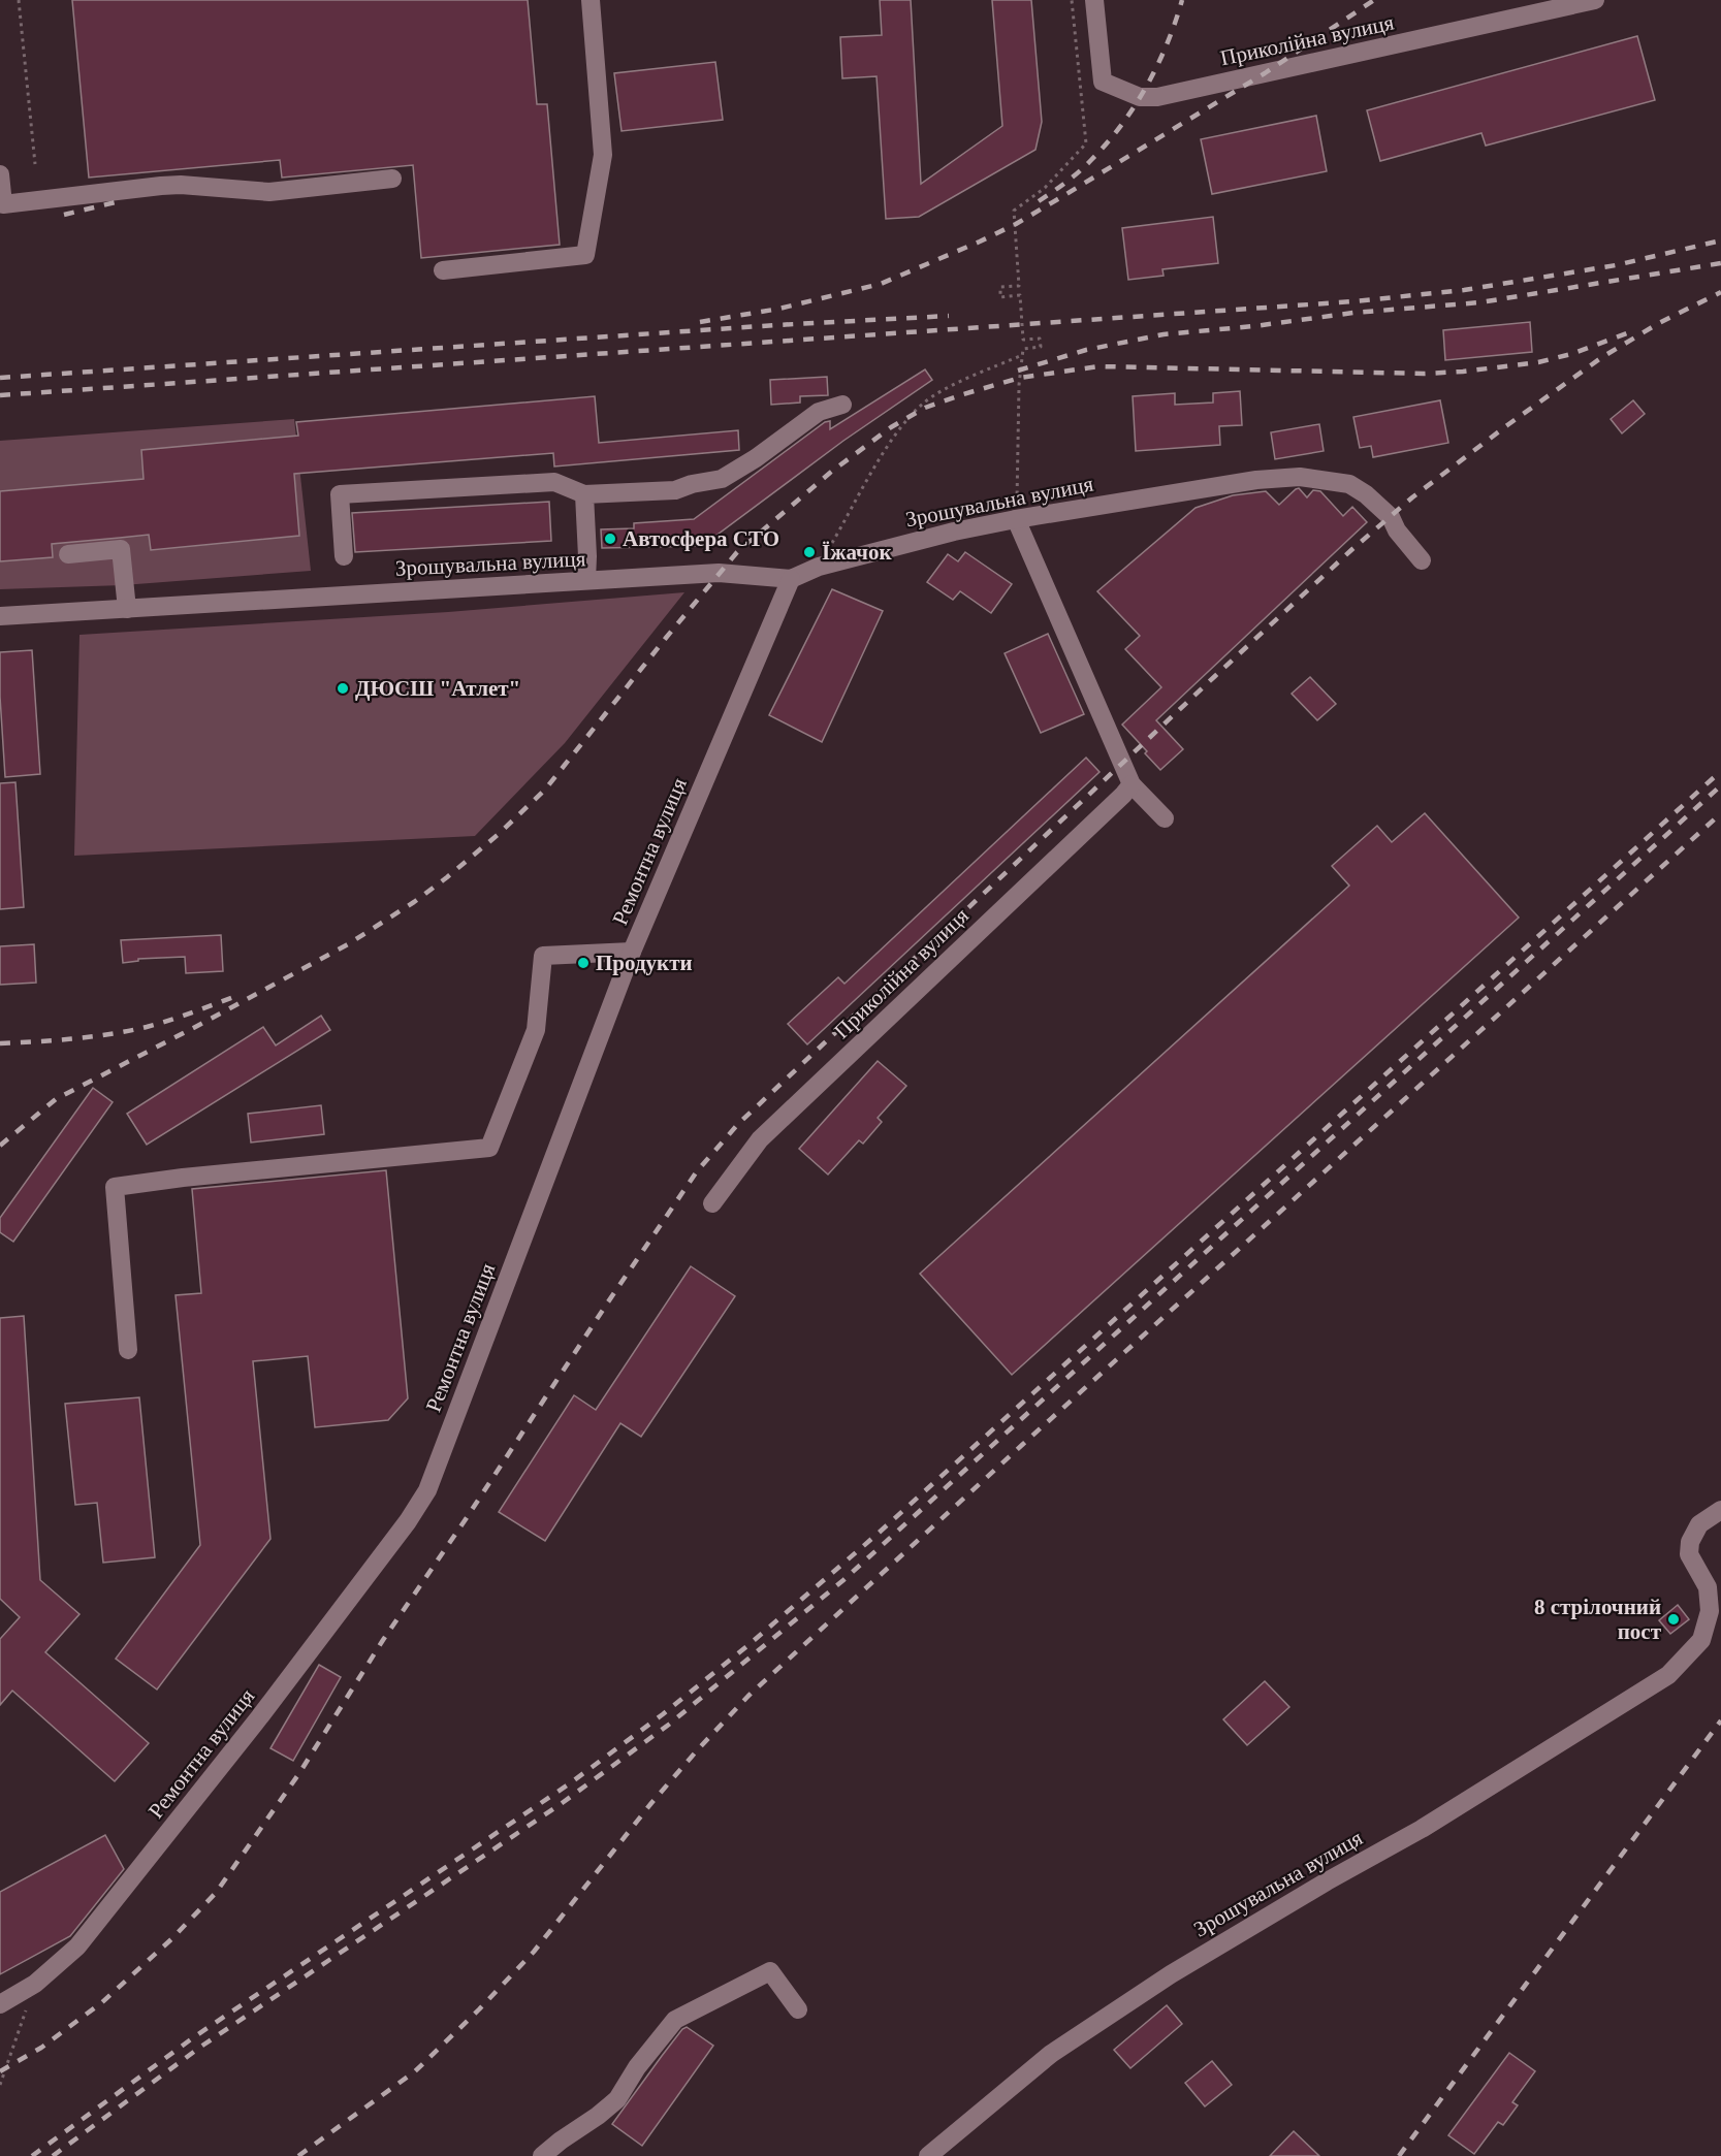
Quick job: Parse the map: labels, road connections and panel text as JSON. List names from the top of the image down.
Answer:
{
  "streets": {
    "street": ["Приколійна вулиця", "Зрошувальна вулиця", "Ремонтна вулиця"]
  },
  "crossings": [
    ["Зрошувальна вулиця", "Ремонтна вулиця"]
  ],
  "places": [
    "Автосфера СТО",
    "Їжачок",
    "ДЮСШ \"Атлет\"",
    "Продукти",
    "8 стрілочний пост"
  ]
}
